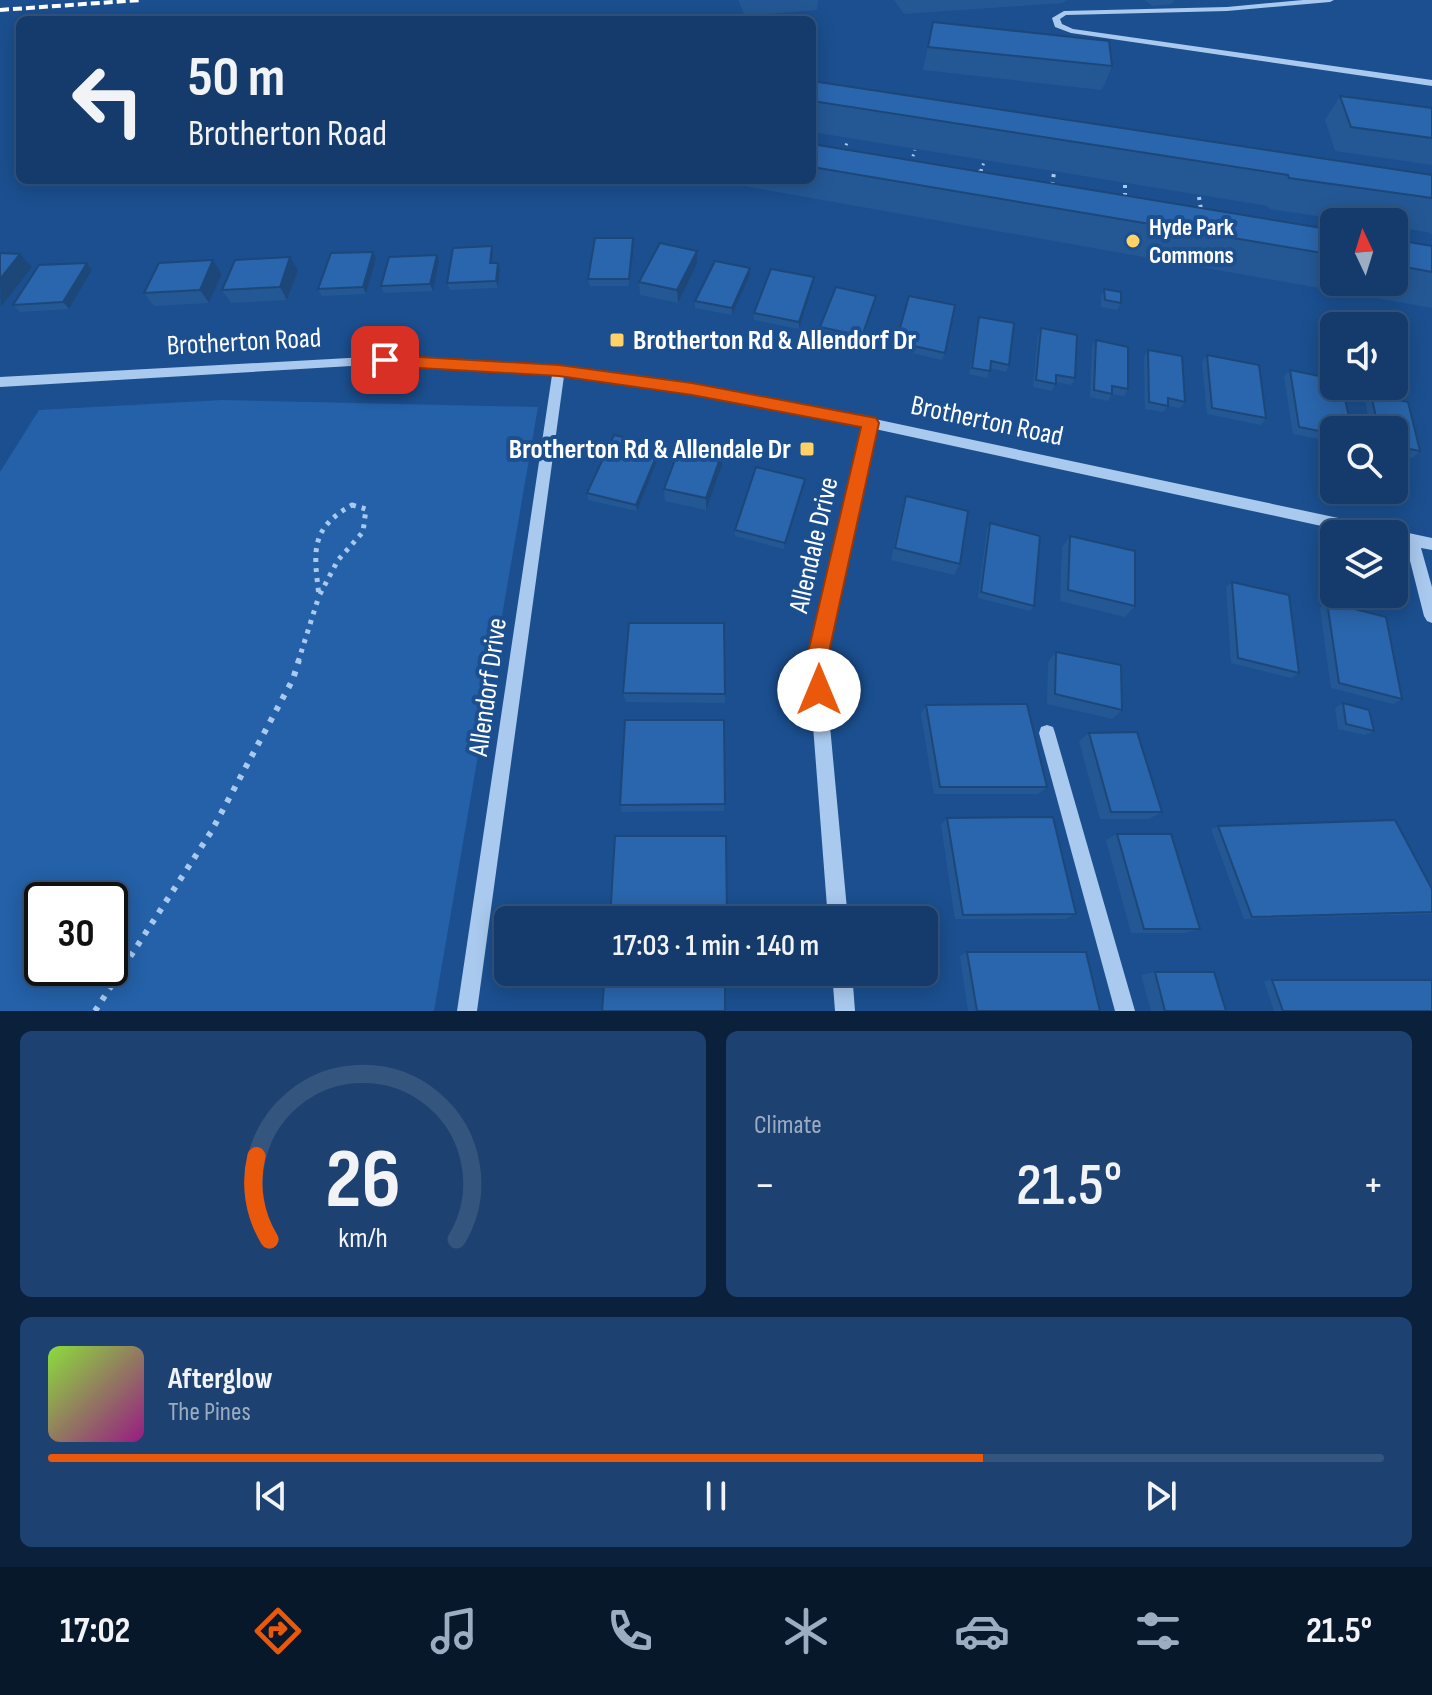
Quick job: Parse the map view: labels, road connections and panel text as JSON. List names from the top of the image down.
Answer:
{
  "streets": {
    "street": ["Brotherton Road", "Allendale Drive", "Allendorf Drive"]
  },
  "crossings": [
    ["Brotherton Road", "Allendale Drive"],
    ["Brotherton Road", "Allendorf Drive"]
  ],
  "places": {
    "other": ["Hyde Park Commons"],
    "transit": ["Brotherton Rd & Allendorf Dr", "Brotherton Rd & Allendale Dr"]
  },
  "north": "top",
  "page": {
    "turn": ["50 m", "Brotherton Road"],
    "limit": "30",
    "trip": "17:03 · 1 min · 140 m",
    "tile": "Climate",
    "heat": ["−", "21.5°", "+"],
    "song": ["Afterglow", "The Pines"],
    "tabs": ["17:02", "21.5°"],
    "gauge": ["26", "km/h"]
  }
}
